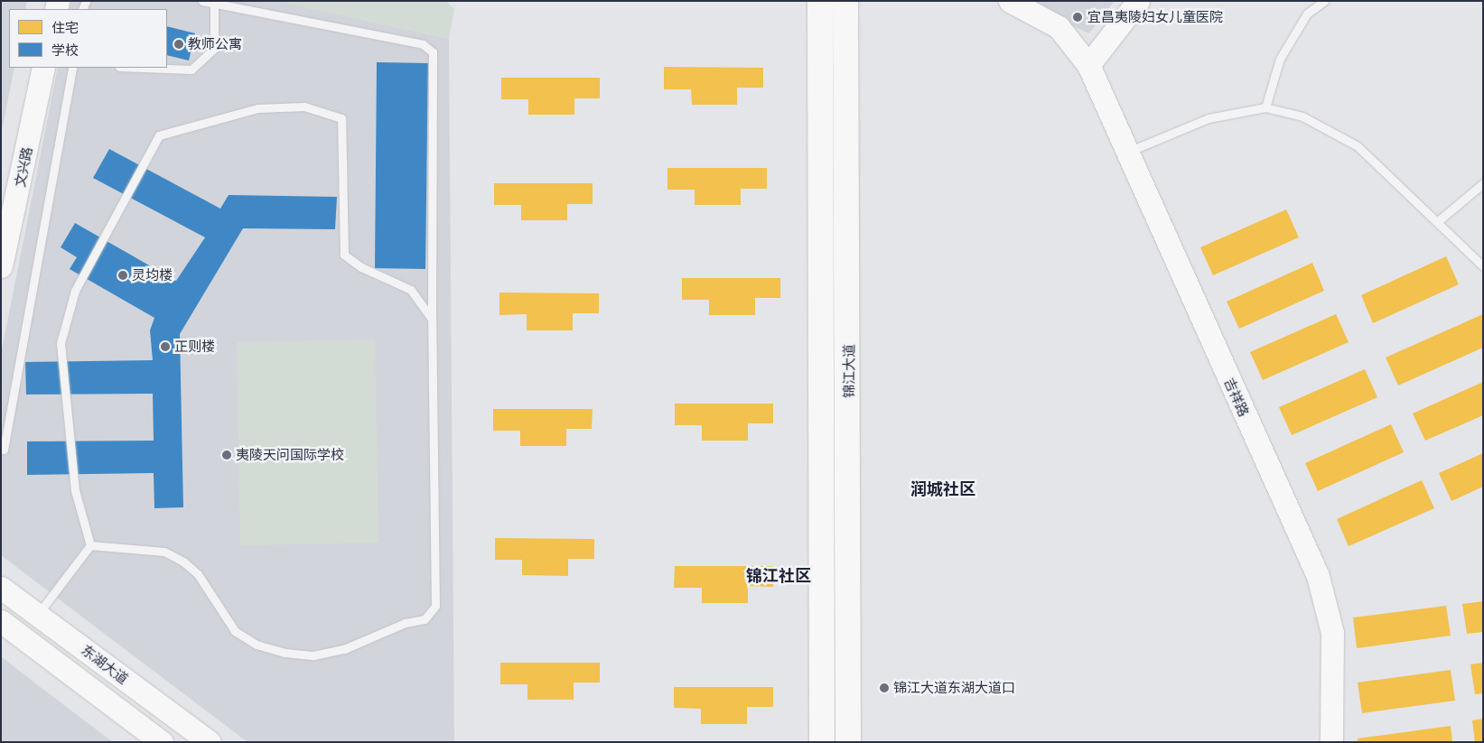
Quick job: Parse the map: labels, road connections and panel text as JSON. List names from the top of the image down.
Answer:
{
  "streets": {
    "main road": ["锦江大道"],
    "street": ["文兴路", "吉祥路", "东湖大道"]
  },
  "districts": ["润城社区", "锦江社区"],
  "places": [
    "宜昌夷陵妇女儿童医院",
    "教师公寓",
    "灵均楼",
    "正则楼",
    "夷陵天问国际学校",
    "锦江大道东湖大道口"
  ],
  "legend": ["住宅", "学校"]
}
